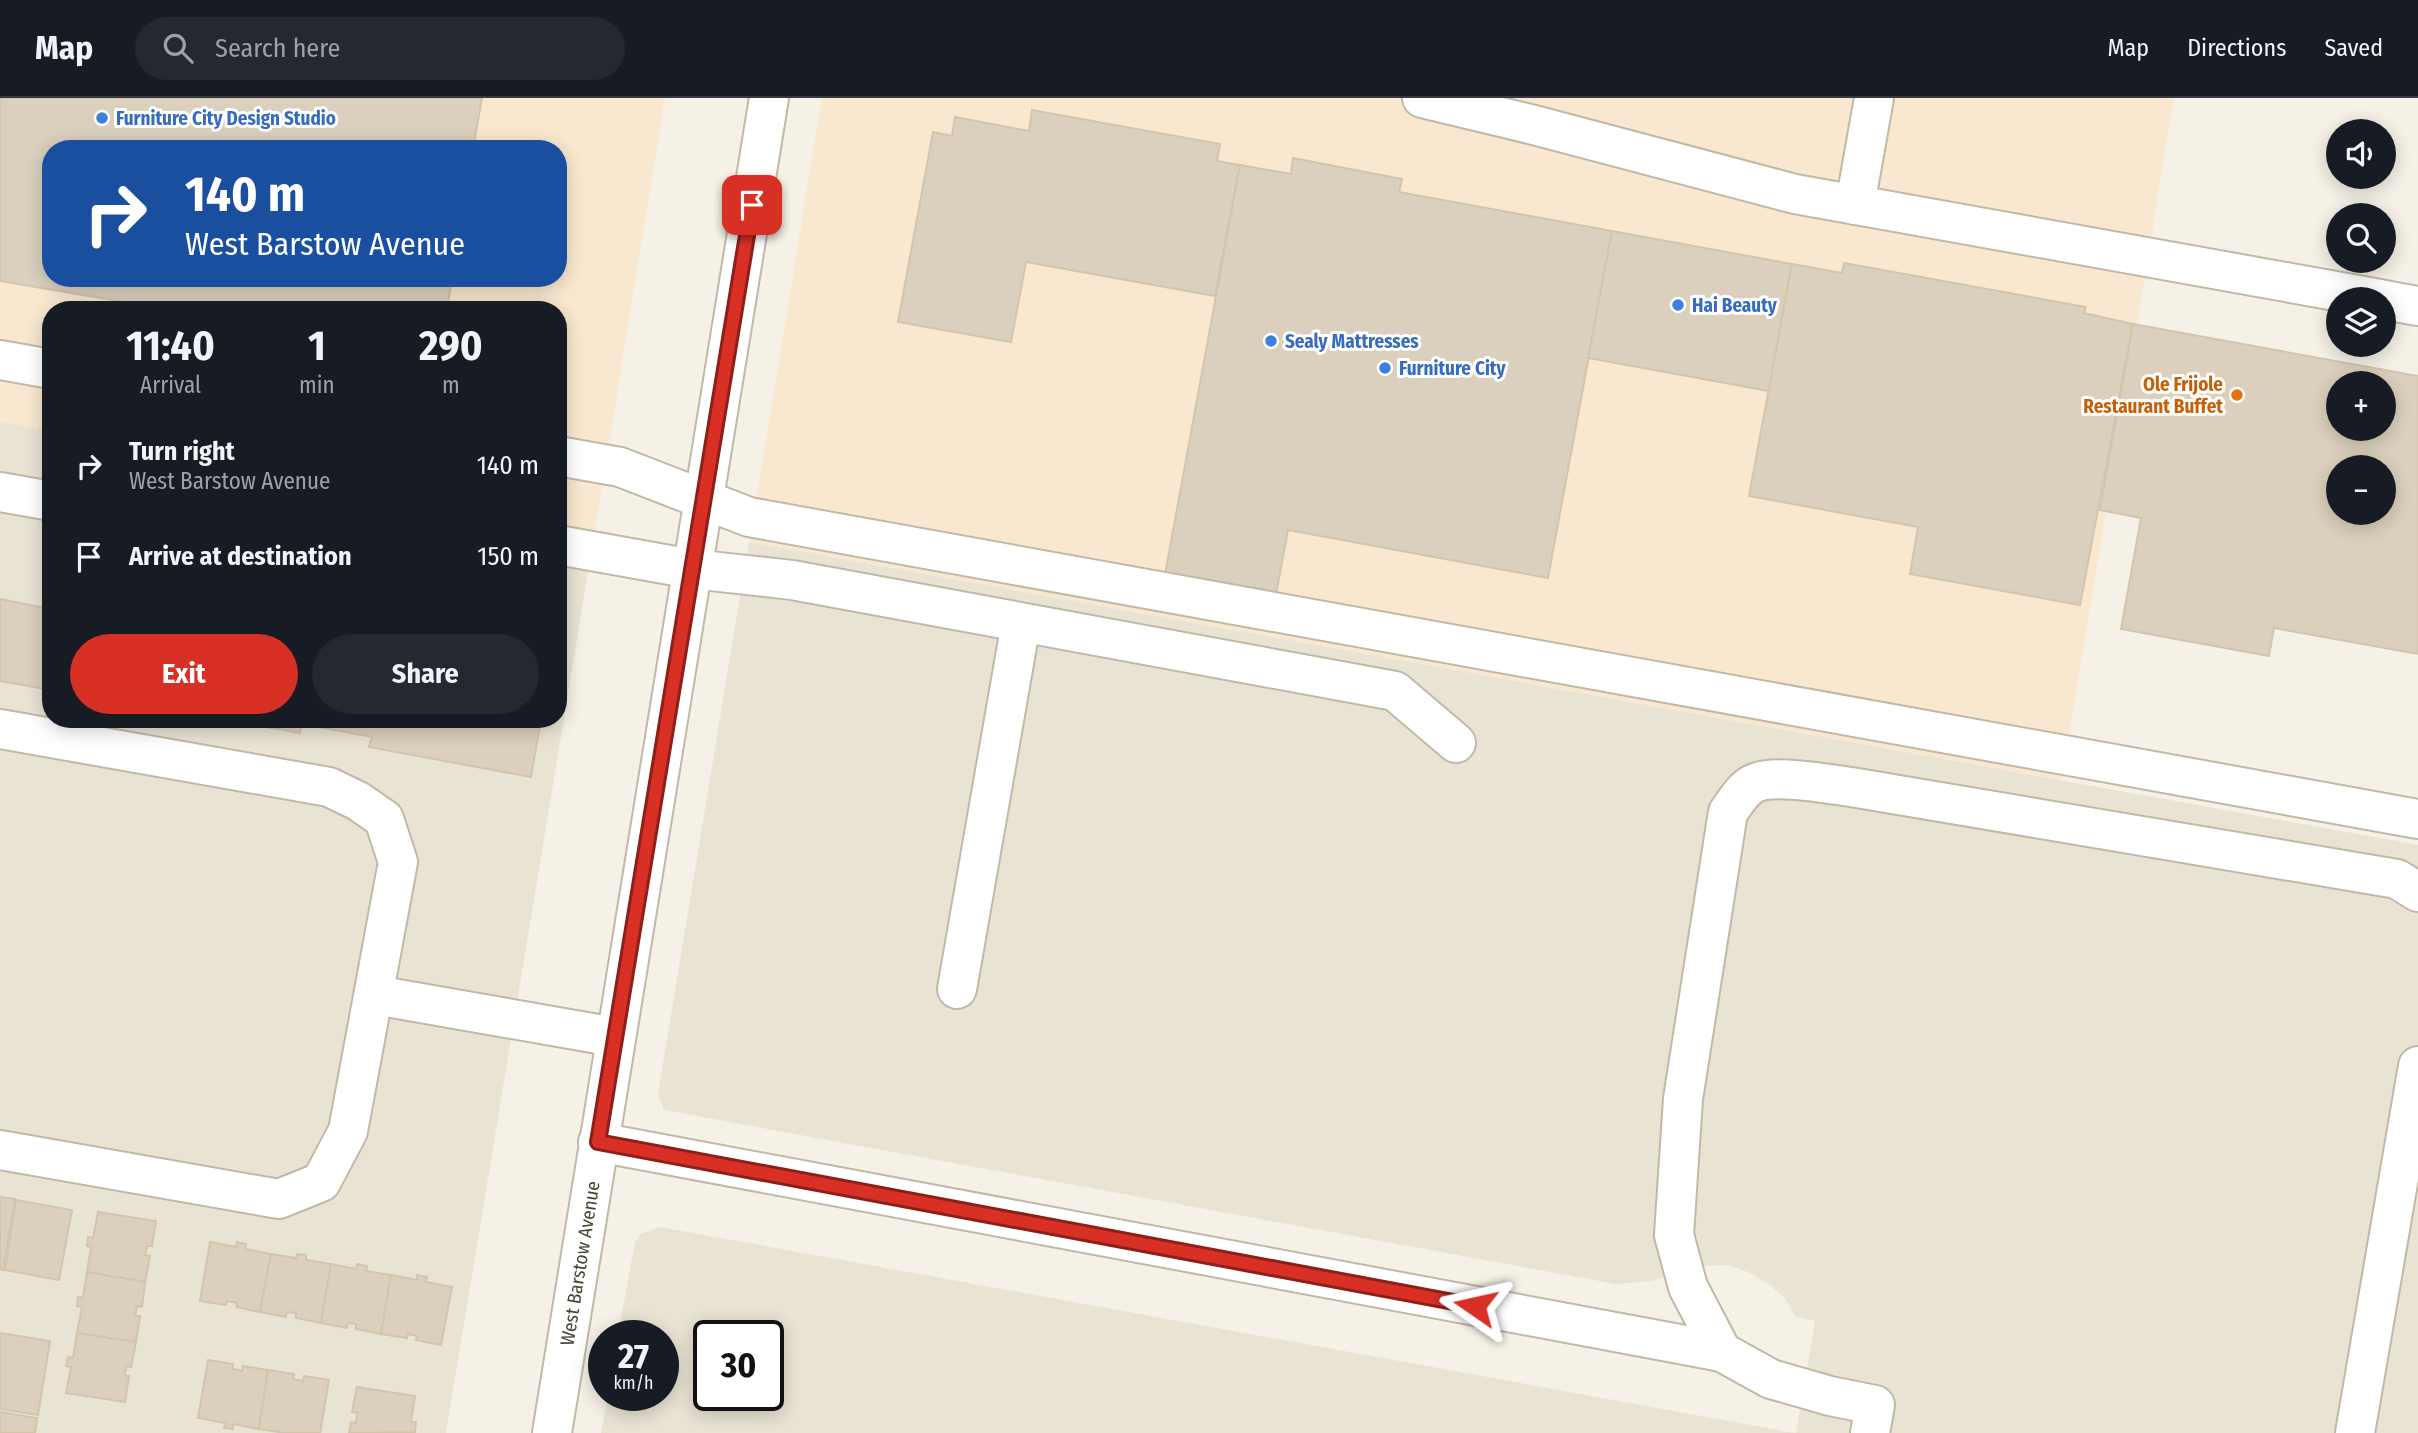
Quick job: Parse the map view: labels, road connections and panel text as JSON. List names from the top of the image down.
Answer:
{
  "streets": {
    "street": ["West Barstow Avenue"]
  },
  "places": [
    "Furniture City Design Studio",
    "Hai Beauty",
    "Sealy Mattresses",
    "Furniture City",
    "Ole Frijole Restaurant Buffet"
  ],
  "page": {
    "header": "Map",
    "search": "Search here",
    "nav": ["Map", "Directions", "Saved"],
    "map_buttons": ["+", "−"],
    "turn": ["140 m", "West Barstow Avenue"],
    "eta": [
      "11:40",
      "Arrival",
      "1",
      "min",
      "290",
      "m"
    ],
    "list": [
      {
        "name": "Turn right",
        "note": "West Barstow Avenue",
        "value": "140 m"
      },
      {
        "name": "Arrive at destination",
        "value": "150 m"
      }
    ],
    "buttons": ["Exit", "Share"],
    "speed": "27 km/h",
    "limit": "30"
  }
}
